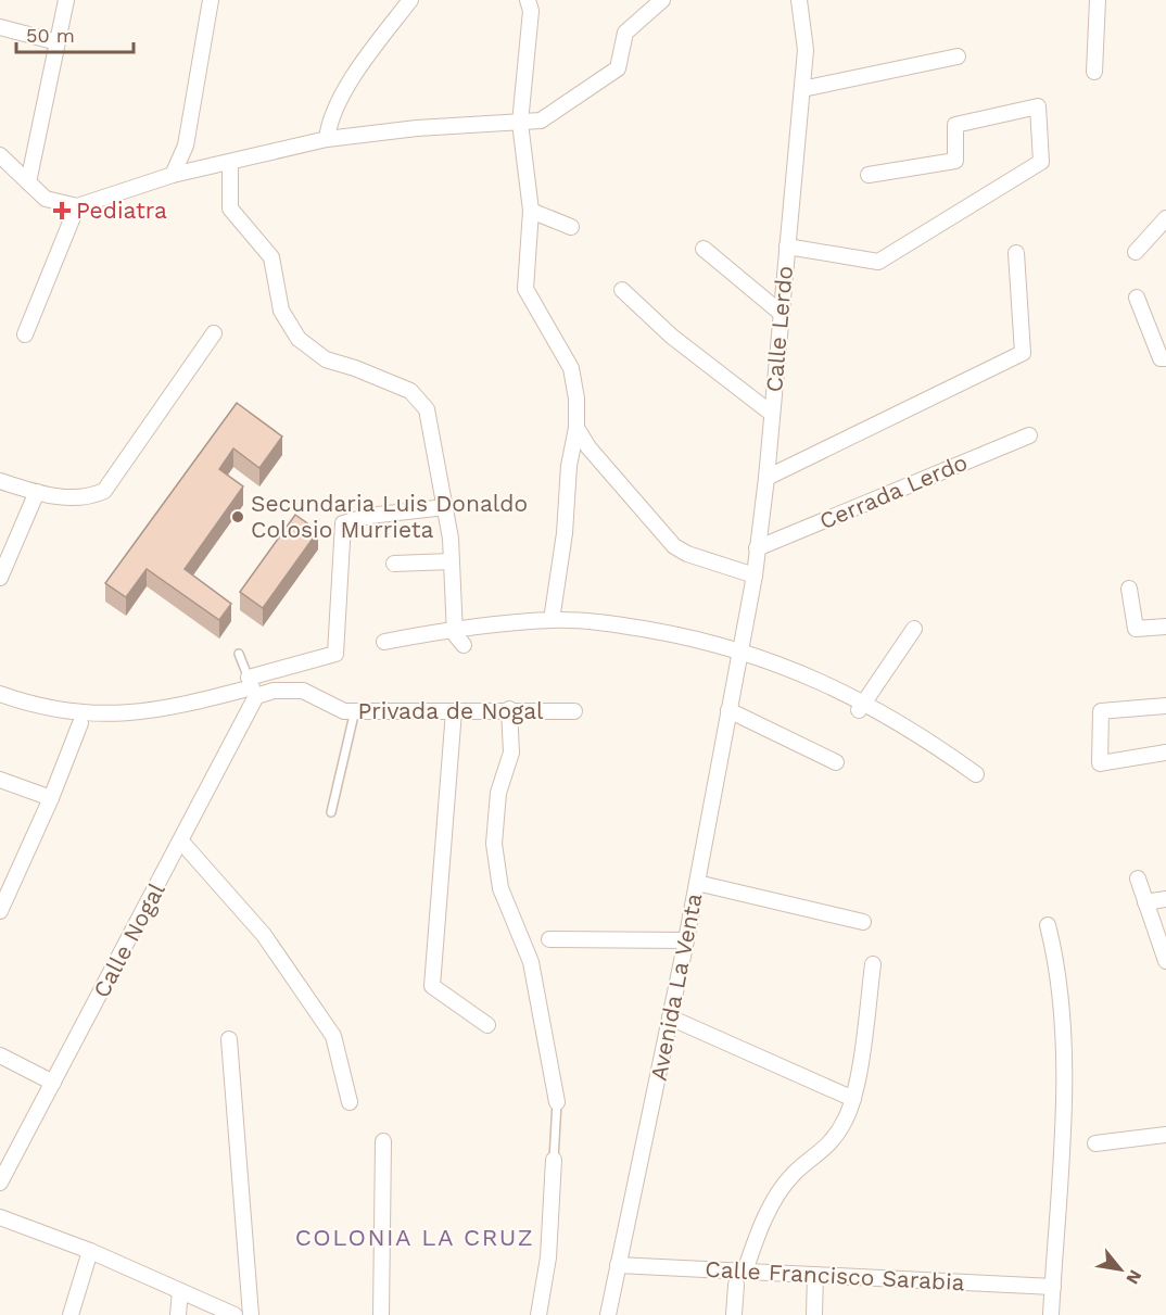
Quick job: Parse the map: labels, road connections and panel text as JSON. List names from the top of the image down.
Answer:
{
  "streets": {
    "street": [
      "Calle Lerdo",
      "Cerrada Lerdo",
      "Privada de Nogal",
      "Calle Nogal",
      "Avenida La Venta",
      "Calle Francisco Sarabia"
    ]
  },
  "crossings": [
    ["Calle Lerdo", "Cerrada Lerdo"],
    ["Calle Lerdo", "Avenida La Venta"],
    ["Privada de Nogal", "Calle Nogal"],
    ["Avenida La Venta", "Calle Francisco Sarabia"]
  ],
  "districts": ["COLONIA LA CRUZ"],
  "places": {
    "health": ["Pediatra"],
    "other": ["Secundaria Luis Donaldo Colosio Murrieta"]
  },
  "scale_bar": "50 m",
  "north": "bottom right"
}
